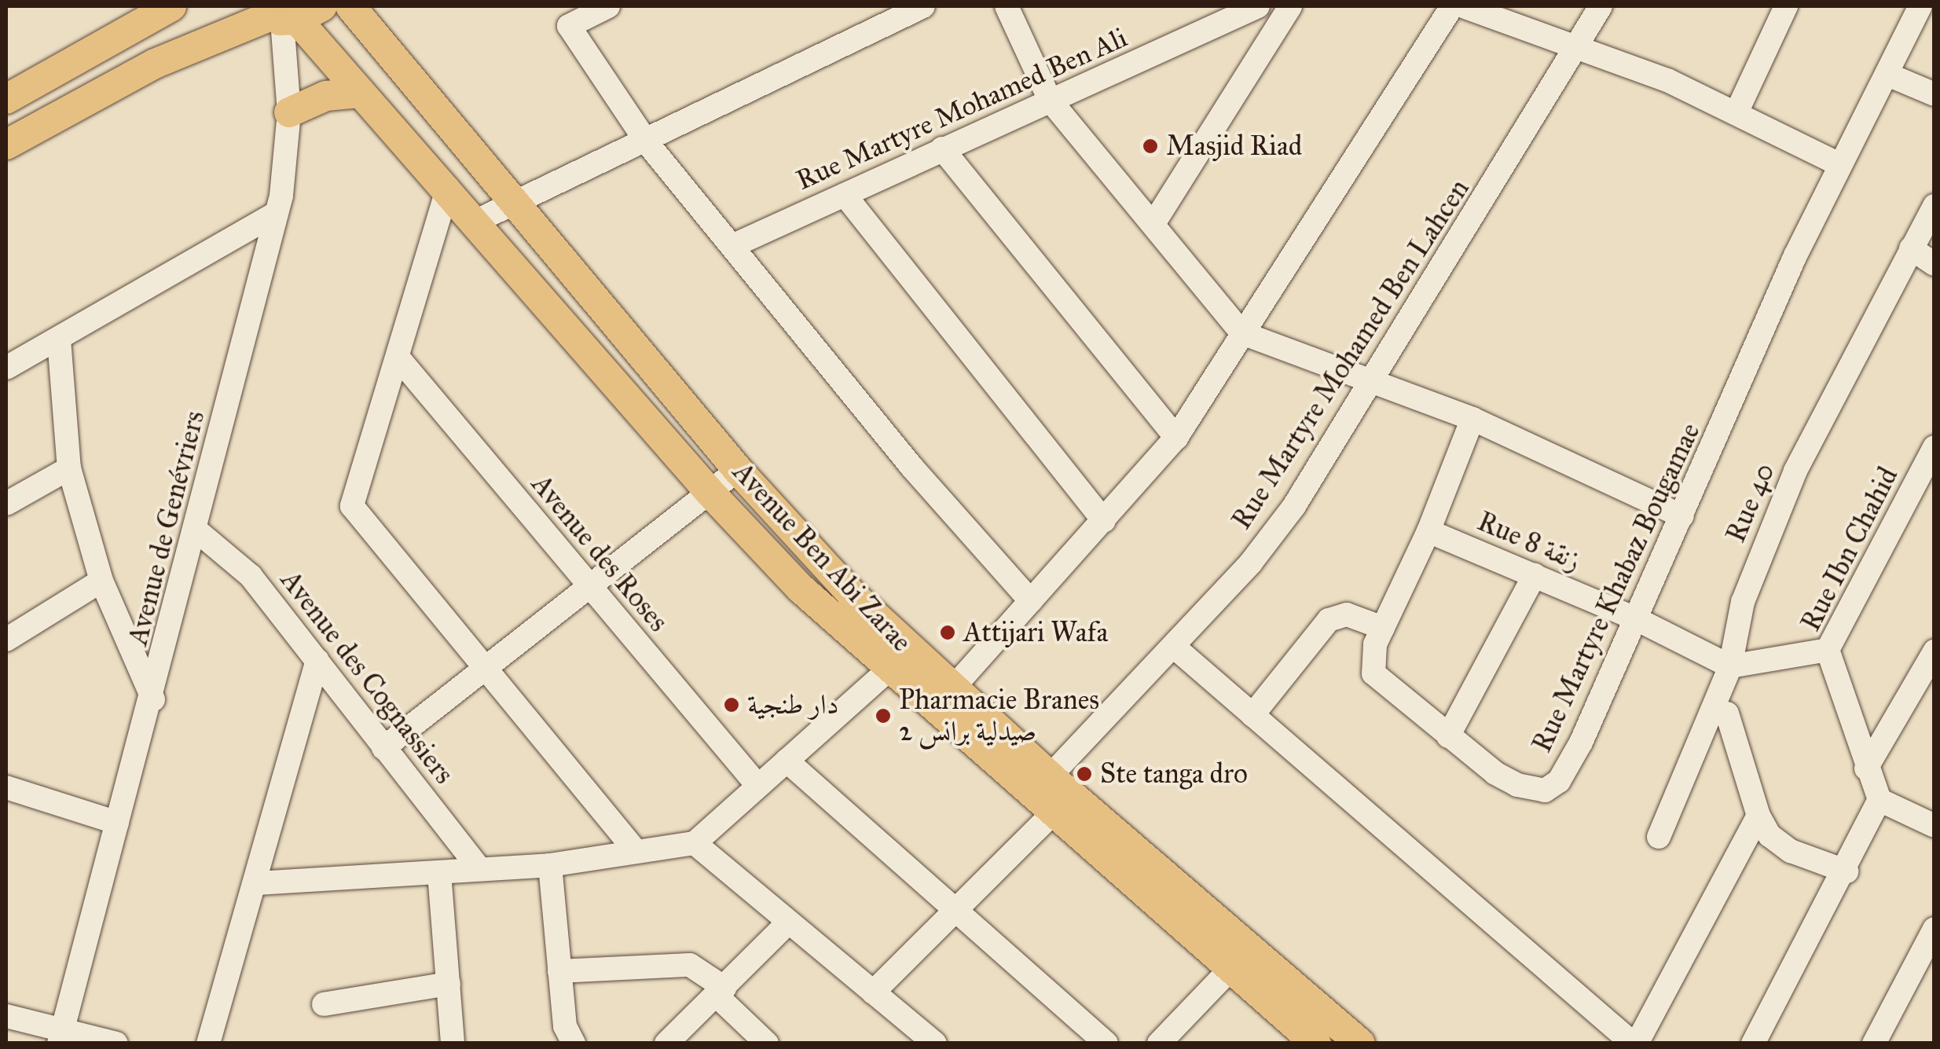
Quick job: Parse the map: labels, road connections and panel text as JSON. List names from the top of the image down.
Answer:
{
  "streets": {
    "main road": ["Avenue Ben Abi Zarae"],
    "street": [
      "Rue Martyre Mohamed Ben Ali",
      "Rue Martyre Mohamed Ben Lahcen",
      "Rue 40",
      "Avenue de Genévriers",
      "Rue 8 زنقة",
      "Rue Ibn Chahid",
      "Avenue des Roses",
      "Rue Martyre Khabaz Bougamae",
      "Avenue des Cognassiers"
    ]
  },
  "crossings": [
    ["Rue Martyre Mohamed Ben Lahcen", "Avenue Ben Abi Zarae"],
    ["Rue 40", "Rue 8 زنقة"],
    ["Avenue de Genévriers", "Avenue Ben Abi Zarae"],
    ["Avenue de Genévriers", "Avenue des Cognassiers"],
    ["Rue 8 زنقة", "Rue Martyre Khabaz Bougamae"]
  ],
  "places": [
    "Masjid Riad",
    "Attijari Wafa",
    "دار طنجية",
    "Pharmacie Branes 2 صيدلية برانس",
    "Ste tanga dro"
  ]
}
